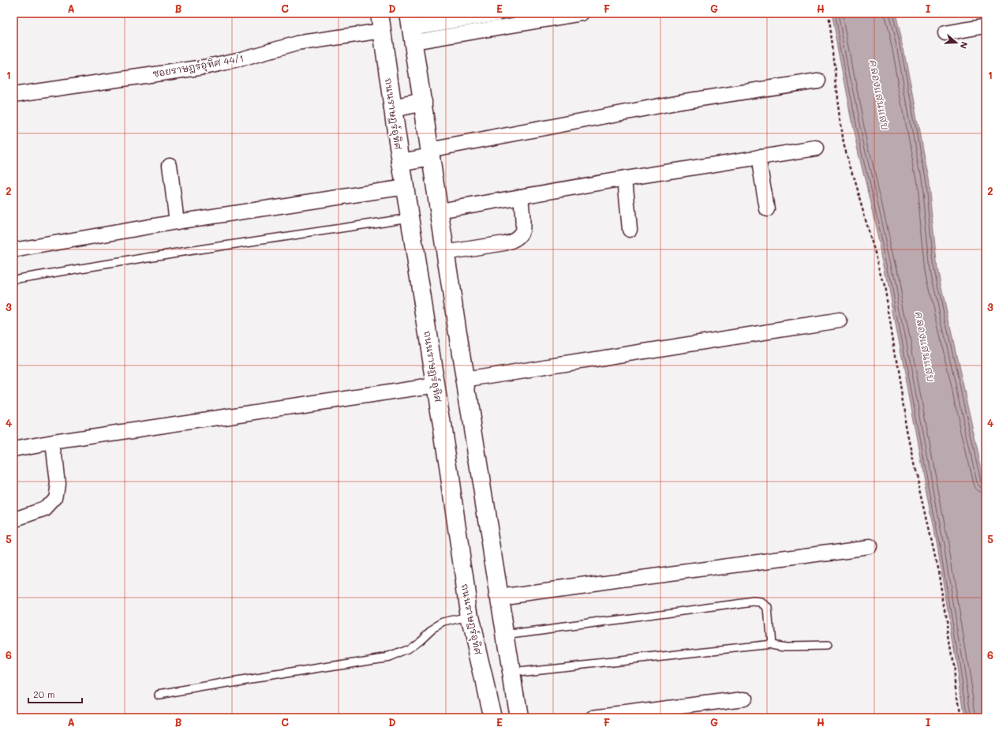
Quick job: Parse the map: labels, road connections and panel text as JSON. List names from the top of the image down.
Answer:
{
  "streets": {
    "main road": ["ถนนราษฎร์อุทิศ"],
    "street": ["ซอยราษฎร์อุทิศ 44/1"]
  },
  "crossings": [
    ["ซอยราษฎร์อุทิศ 44/1", "ถนนราษฎร์อุทิศ"]
  ],
  "water": ["คลองแสนแสบ"],
  "scale_bar": "20 m",
  "north": "right",
  "grid": {
    "columns": [
      "A",
      "B",
      "C",
      "D",
      "E",
      "F",
      "G",
      "H",
      "I"
    ],
    "rows": [
      "1",
      "2",
      "3",
      "4",
      "5",
      "6"
    ]
  }
}
